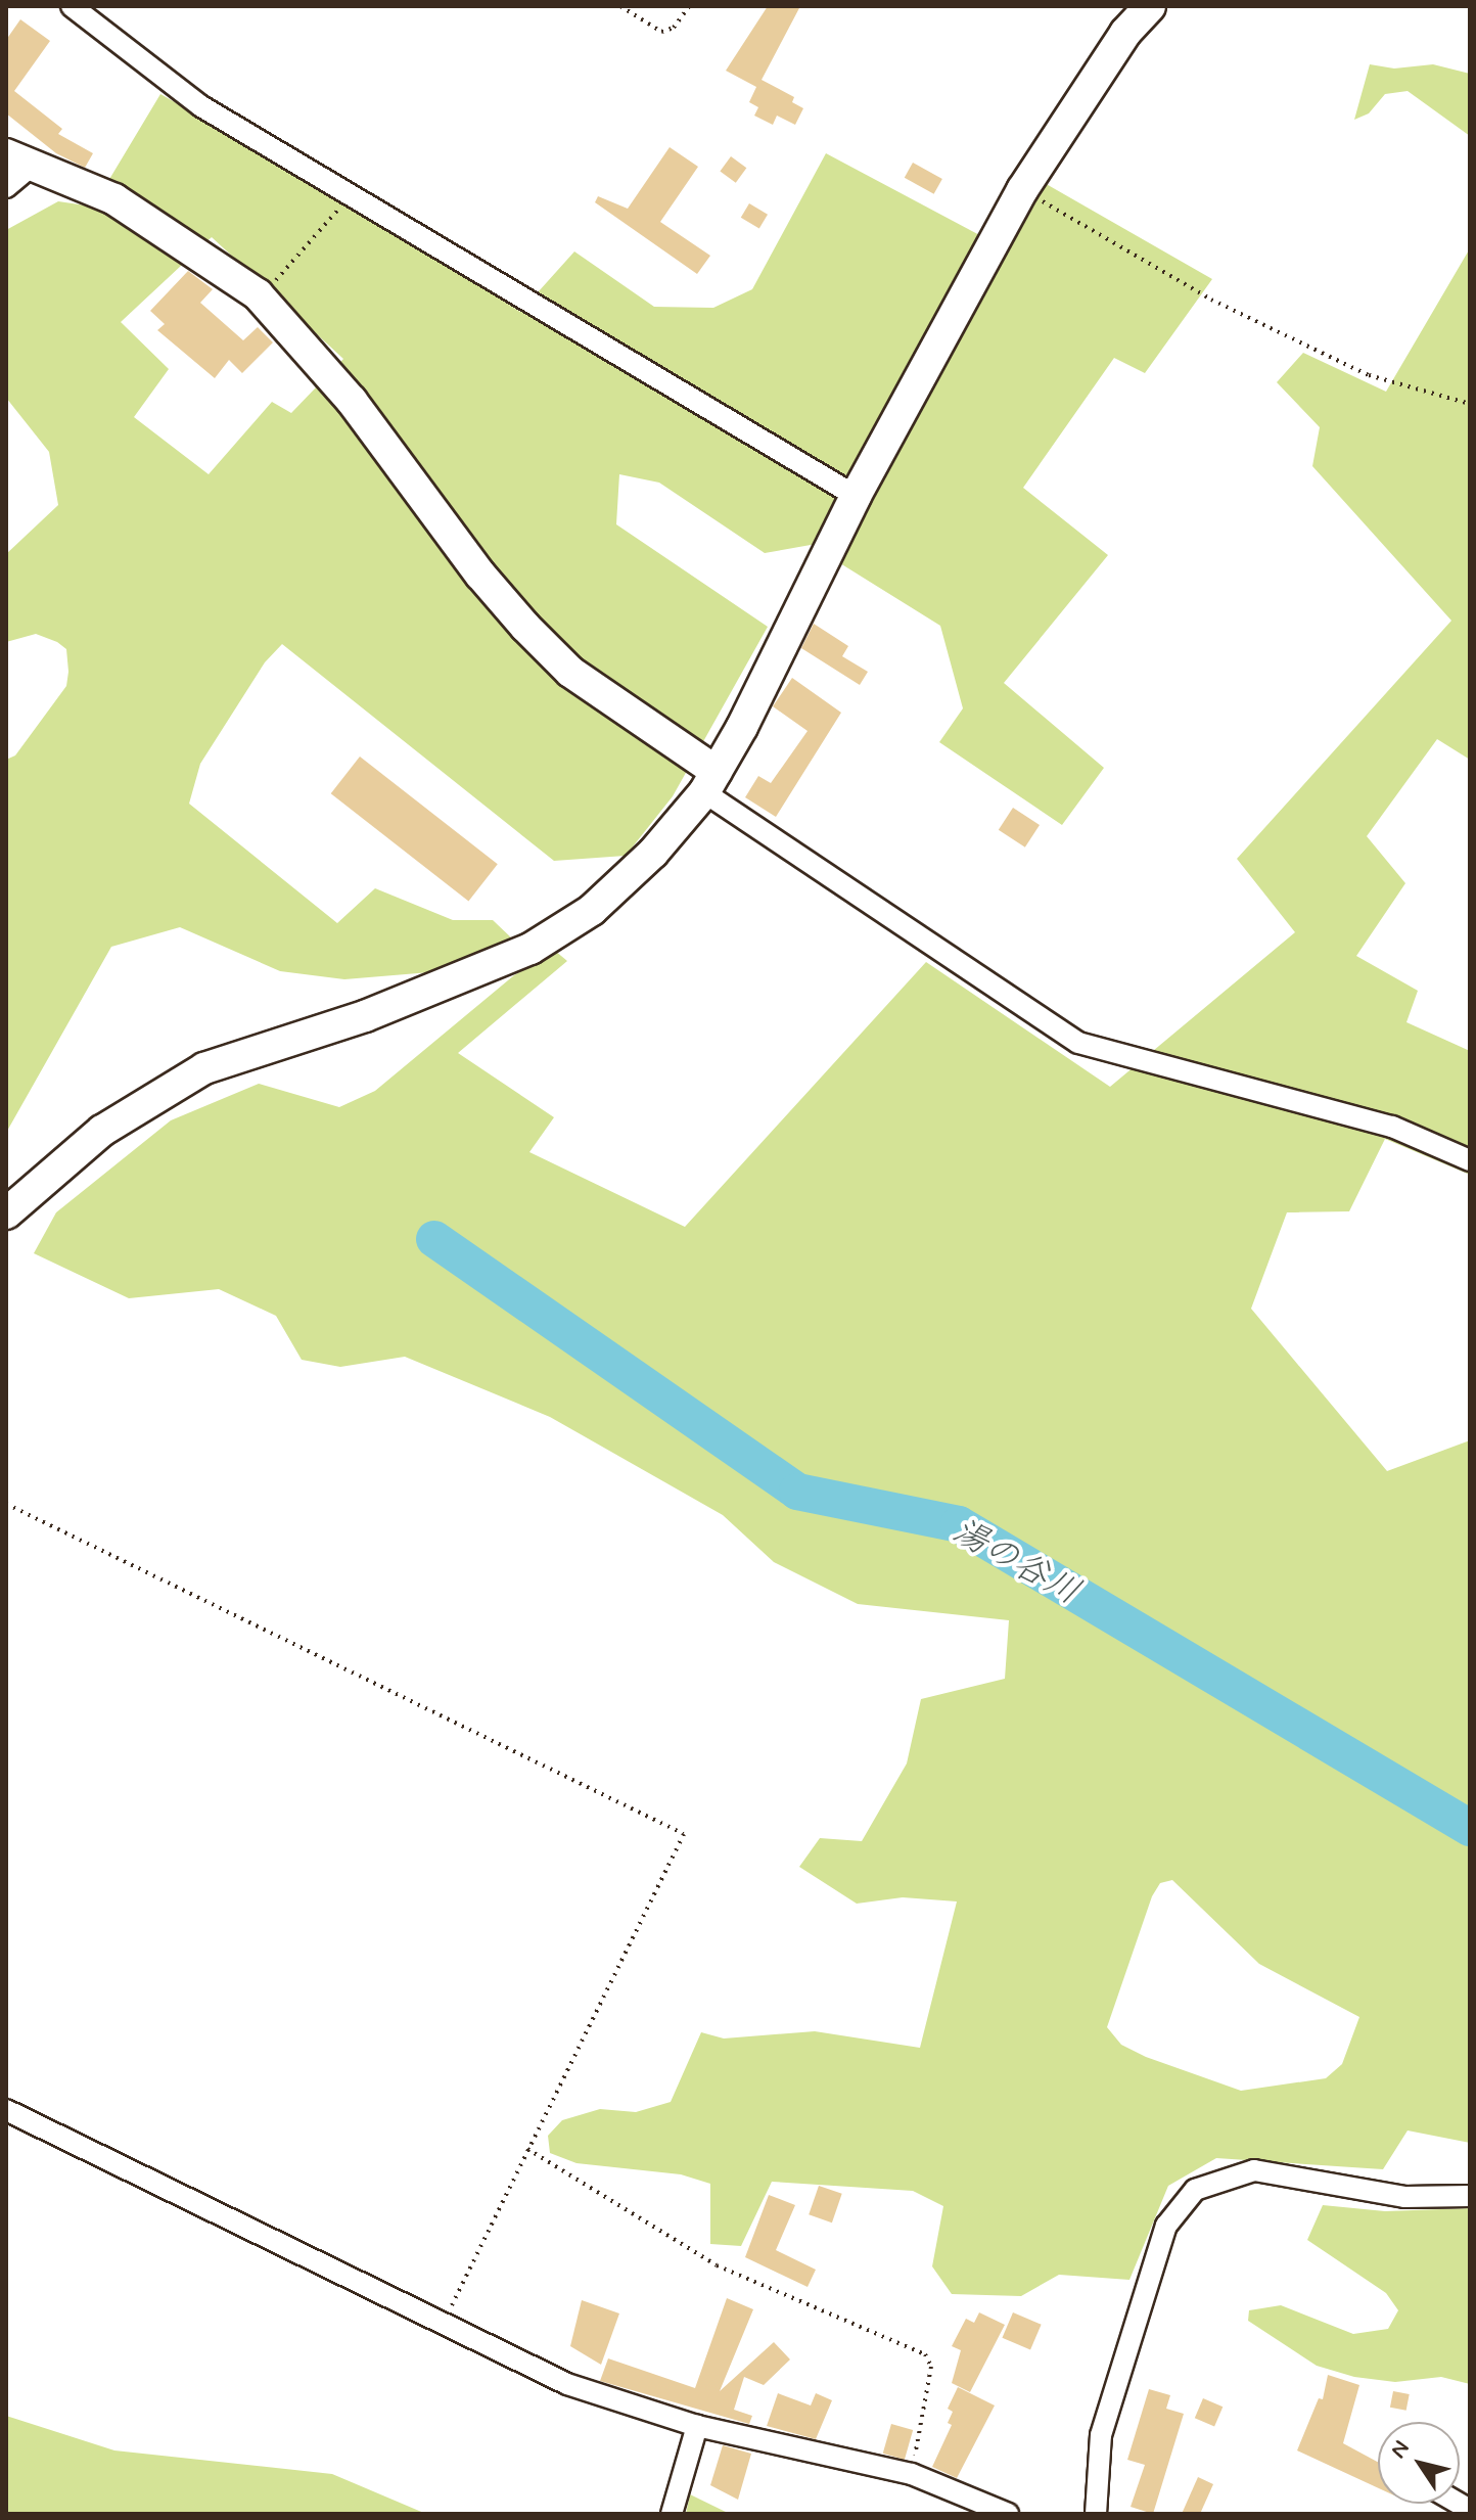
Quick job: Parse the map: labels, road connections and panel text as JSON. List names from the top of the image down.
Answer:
{
  "water": ["湯の谷川"],
  "north": "top left"
}
